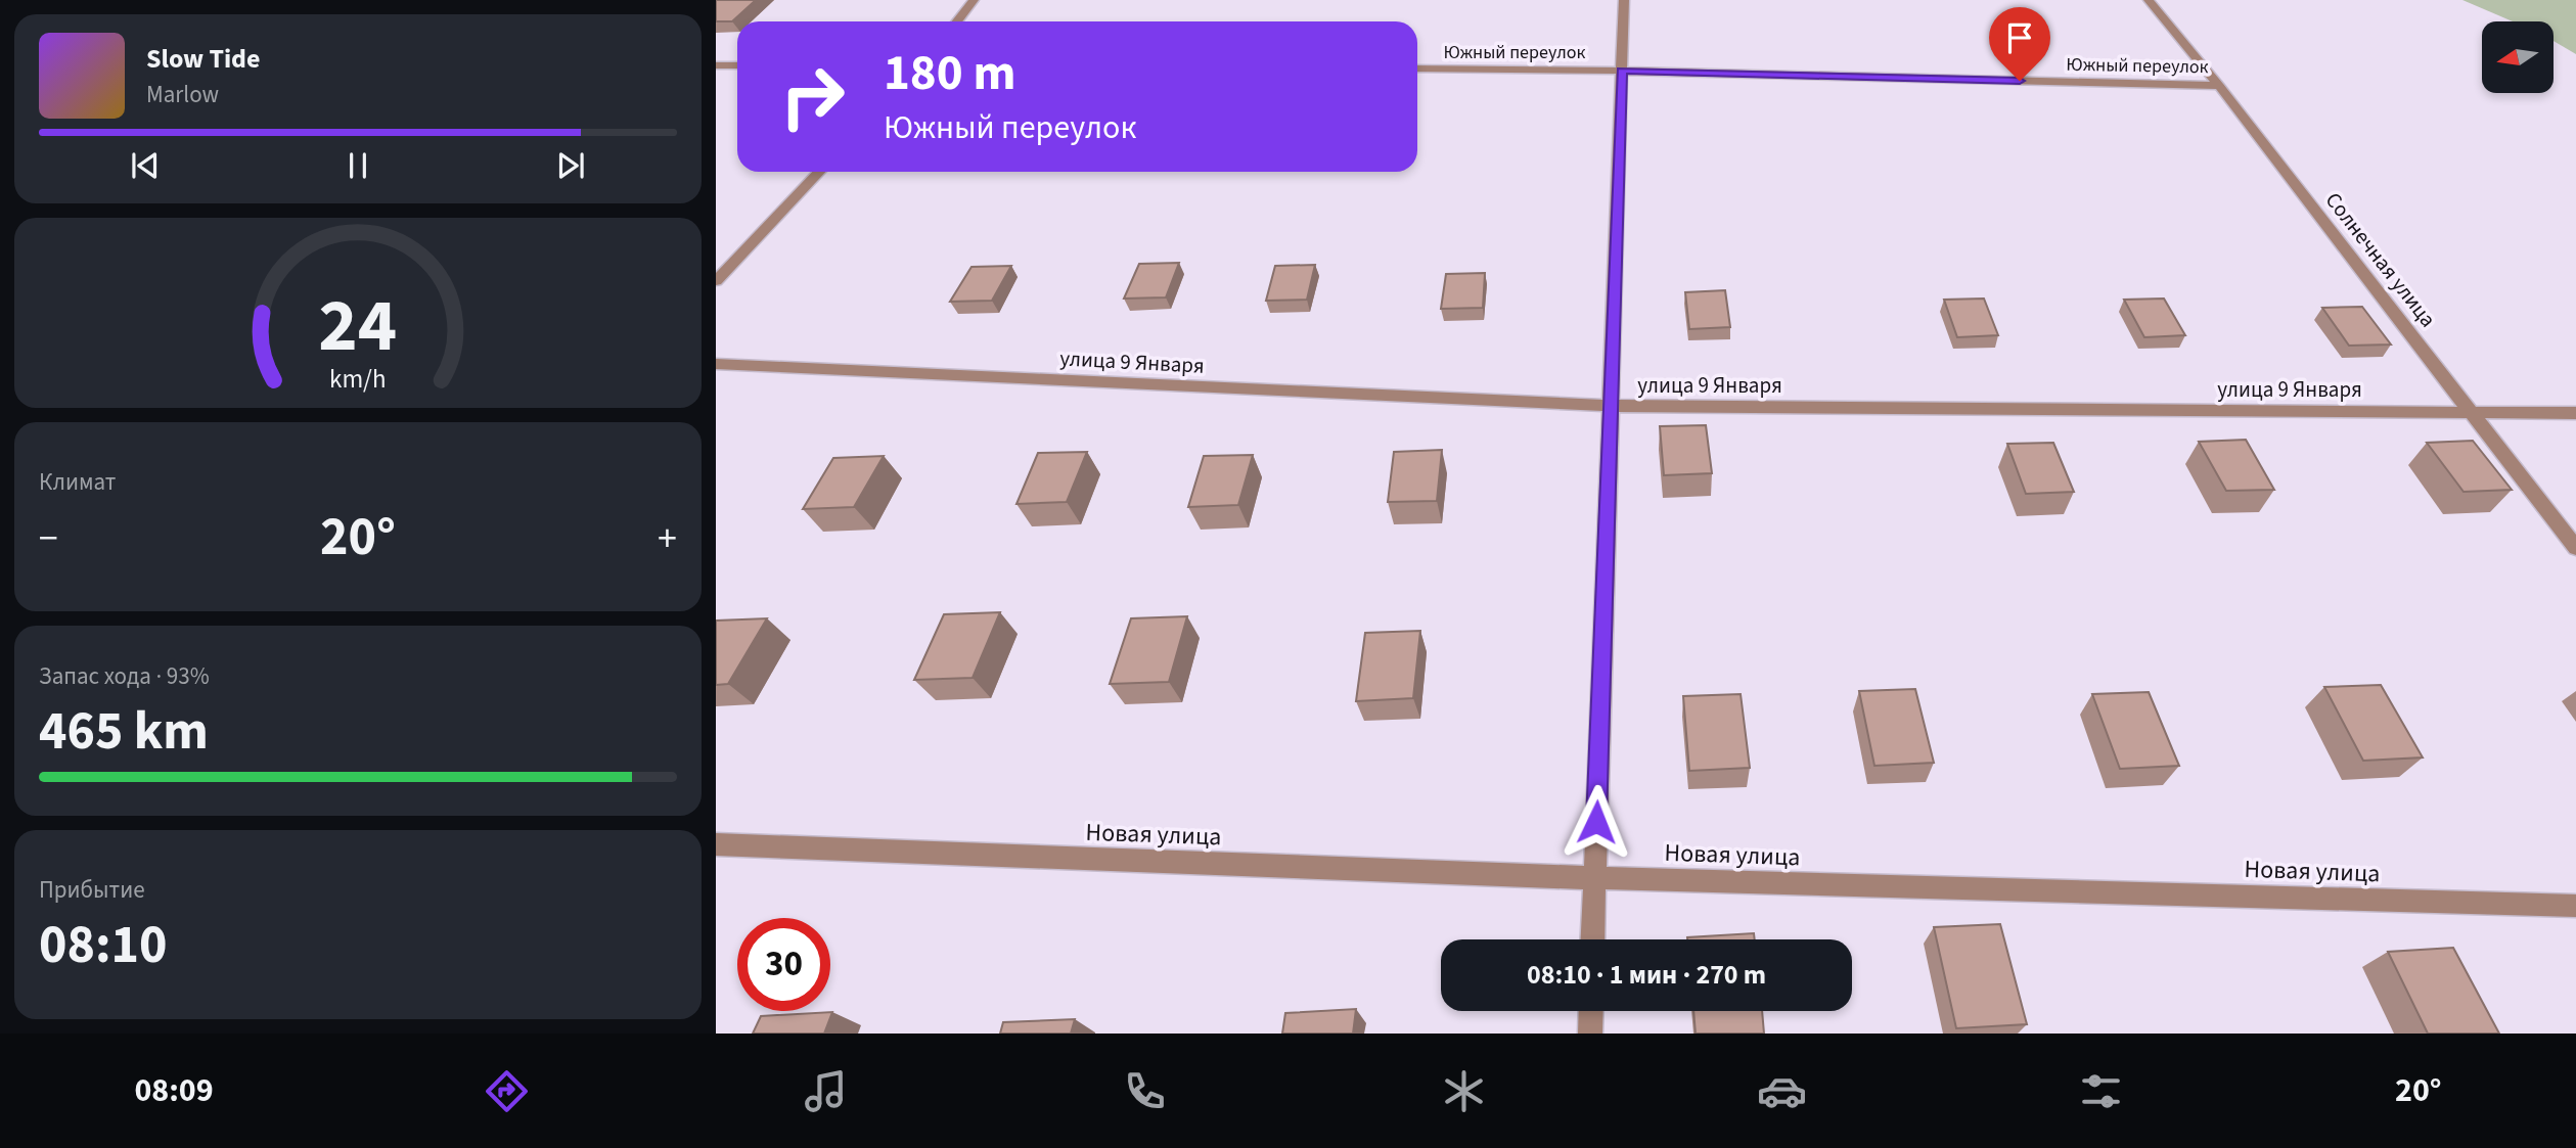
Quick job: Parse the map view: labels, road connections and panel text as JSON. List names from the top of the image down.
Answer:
{
  "streets": {
    "street": [
      "Южный переулок",
      "Солнечная улица",
      "улица 9 Января",
      "Новая улица"
    ]
  },
  "crossings": [
    ["Южный переулок", "Солнечная улица"],
    ["Солнечная улица", "улица 9 Января"]
  ],
  "north": "left",
  "page": {
    "turn": ["180 m", "Южный переулок"],
    "song": ["Slow Tide", "Marlow"],
    "tile": [
      "Климат",
      ["Запас хода · 93%", "465 km"],
      ["Прибытие", "08:10"]
    ],
    "heat": ["−", "20°", "+"],
    "limit": "30",
    "trip": "08:10 · 1 мин · 270 m",
    "tabs": ["08:09", "20°"],
    "gauge": ["24", "km/h"]
  }
}
